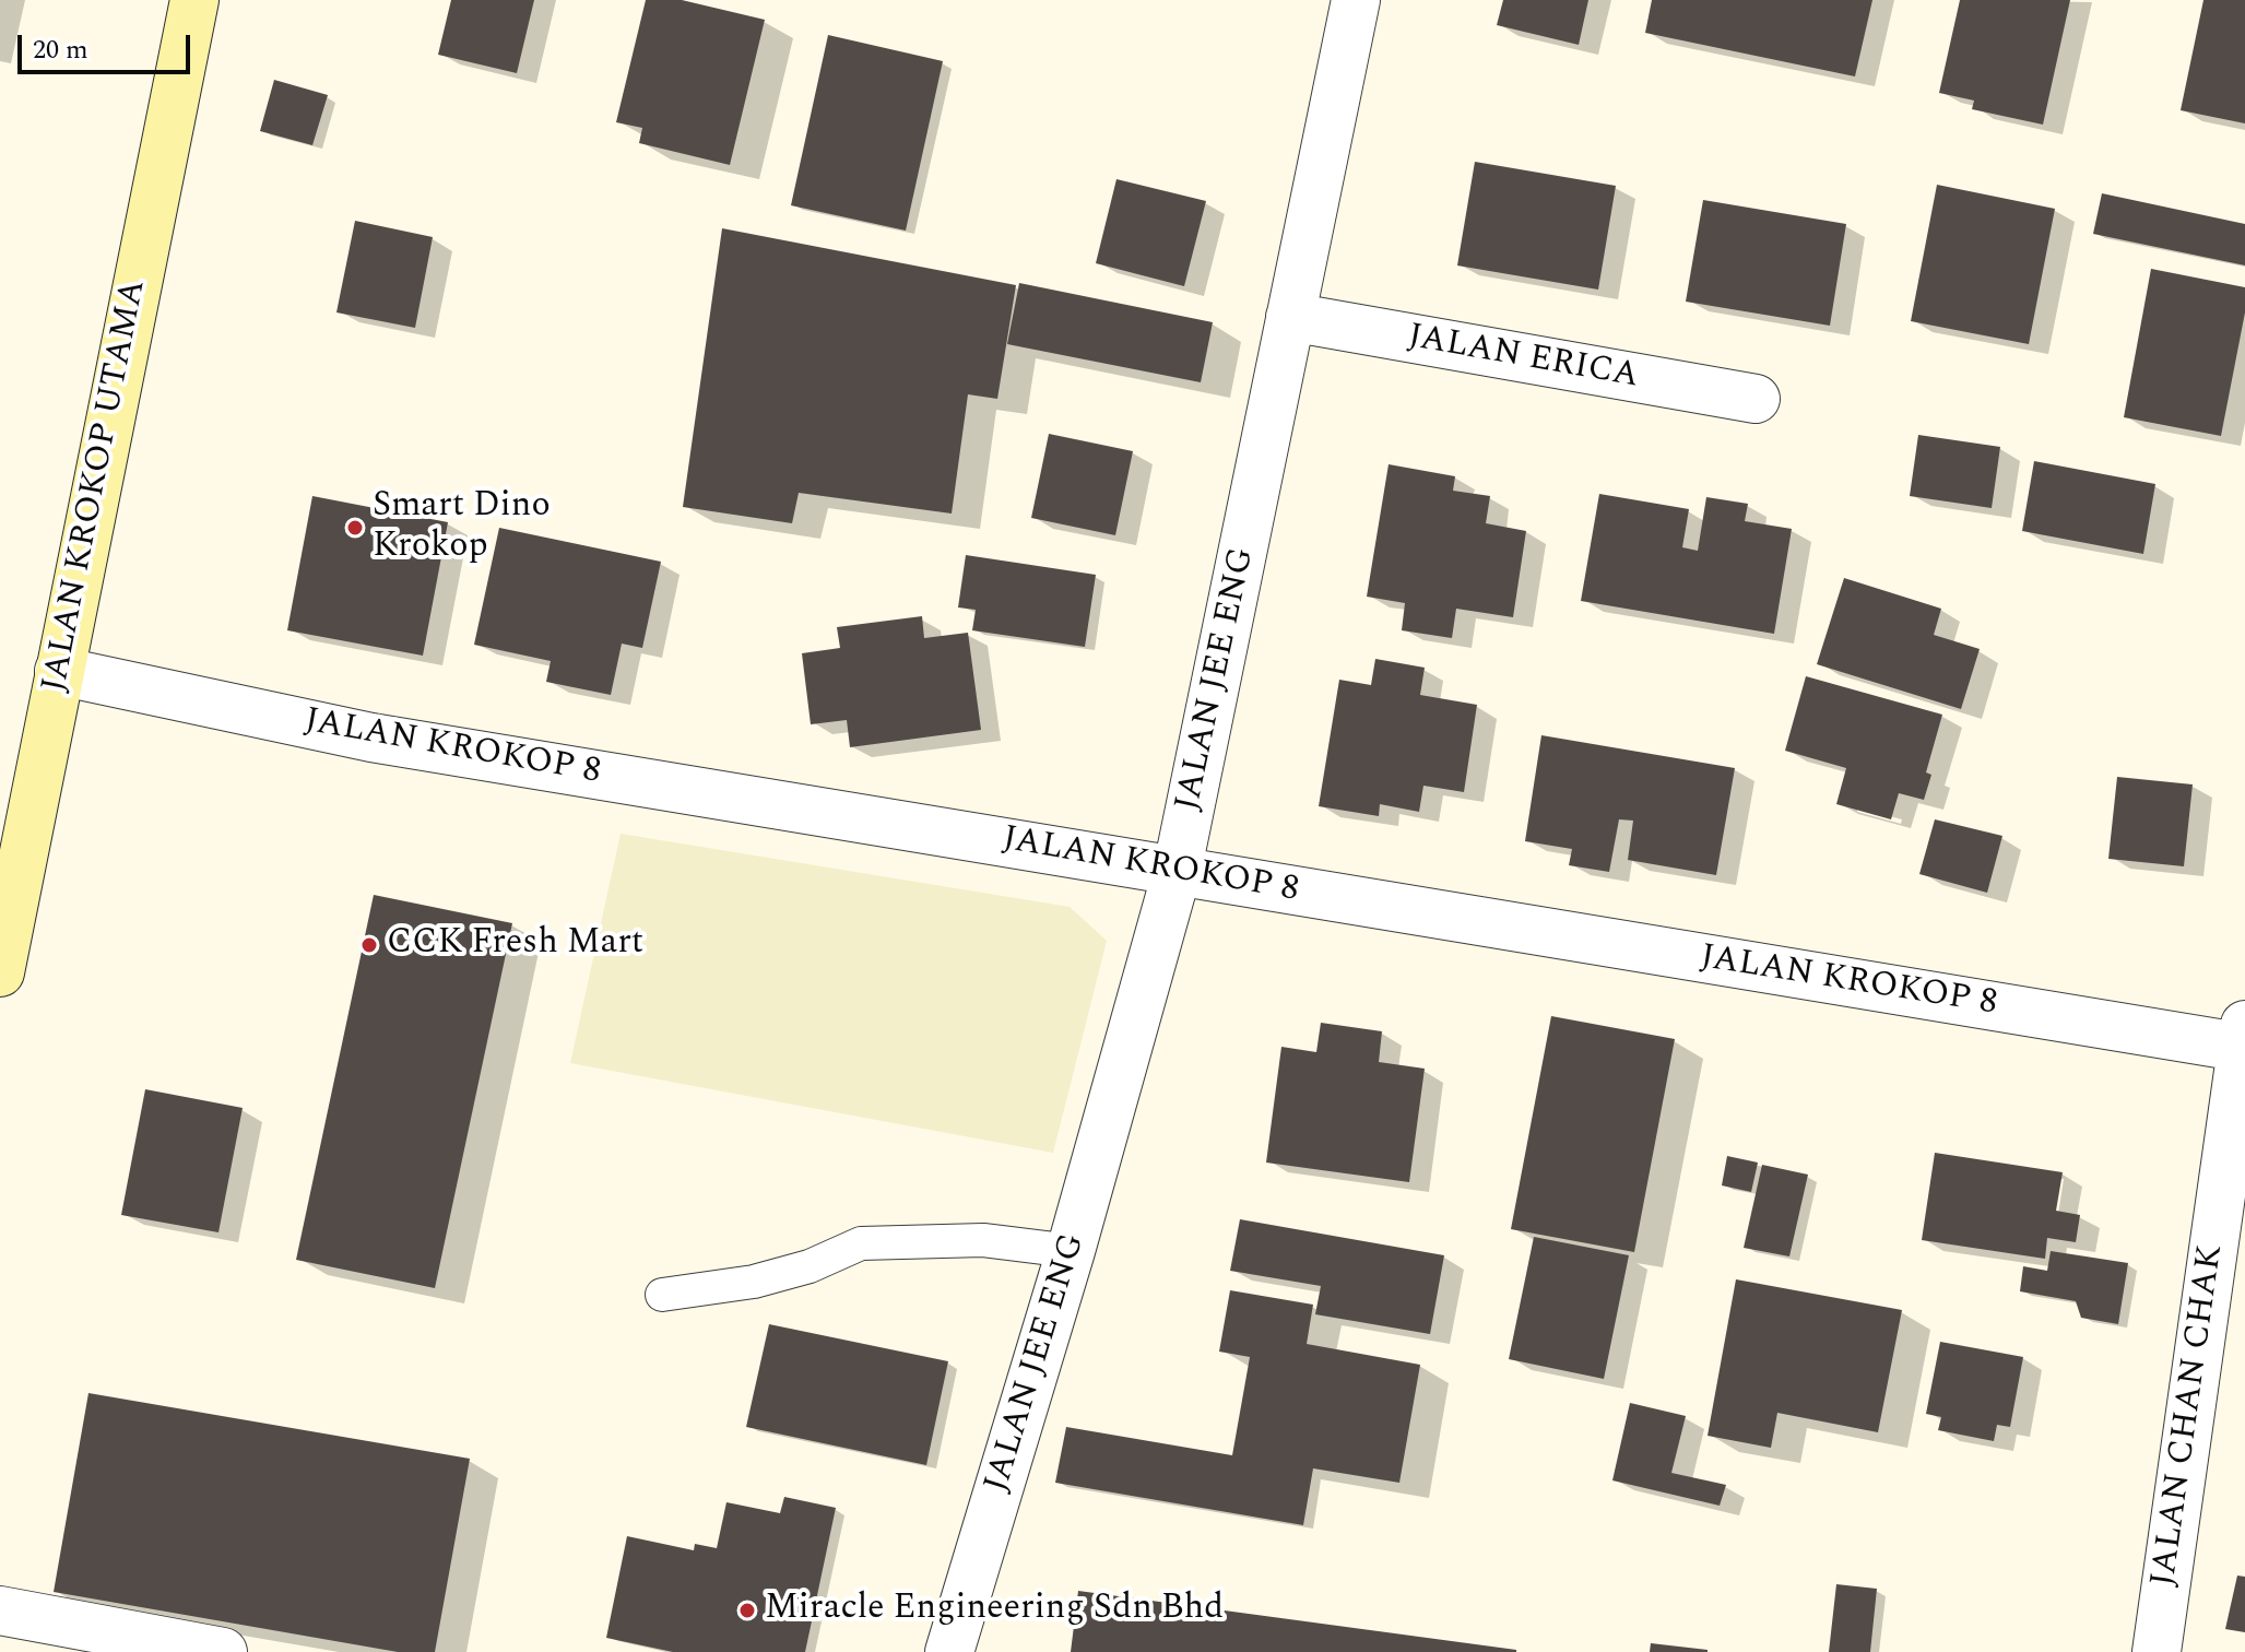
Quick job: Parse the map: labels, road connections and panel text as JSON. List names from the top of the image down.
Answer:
{
  "streets": {
    "street": [
      "JALAN ERICA",
      "JALAN KROKOP UTAMA",
      "JALAN JEE ENG",
      "JALAN KROKOP 8",
      "JALAN CHAN CHAK"
    ]
  },
  "crossings": [
    ["JALAN ERICA", "JALAN JEE ENG"],
    ["JALAN KROKOP UTAMA", "JALAN KROKOP 8"],
    ["JALAN JEE ENG", "JALAN KROKOP 8"],
    ["JALAN KROKOP 8", "JALAN CHAN CHAK"]
  ],
  "places": ["Smart Dino Krokop", "CCK Fresh Mart", "Miracle Engineering Sdn Bhd"],
  "scale_bar": "20 m"
}
